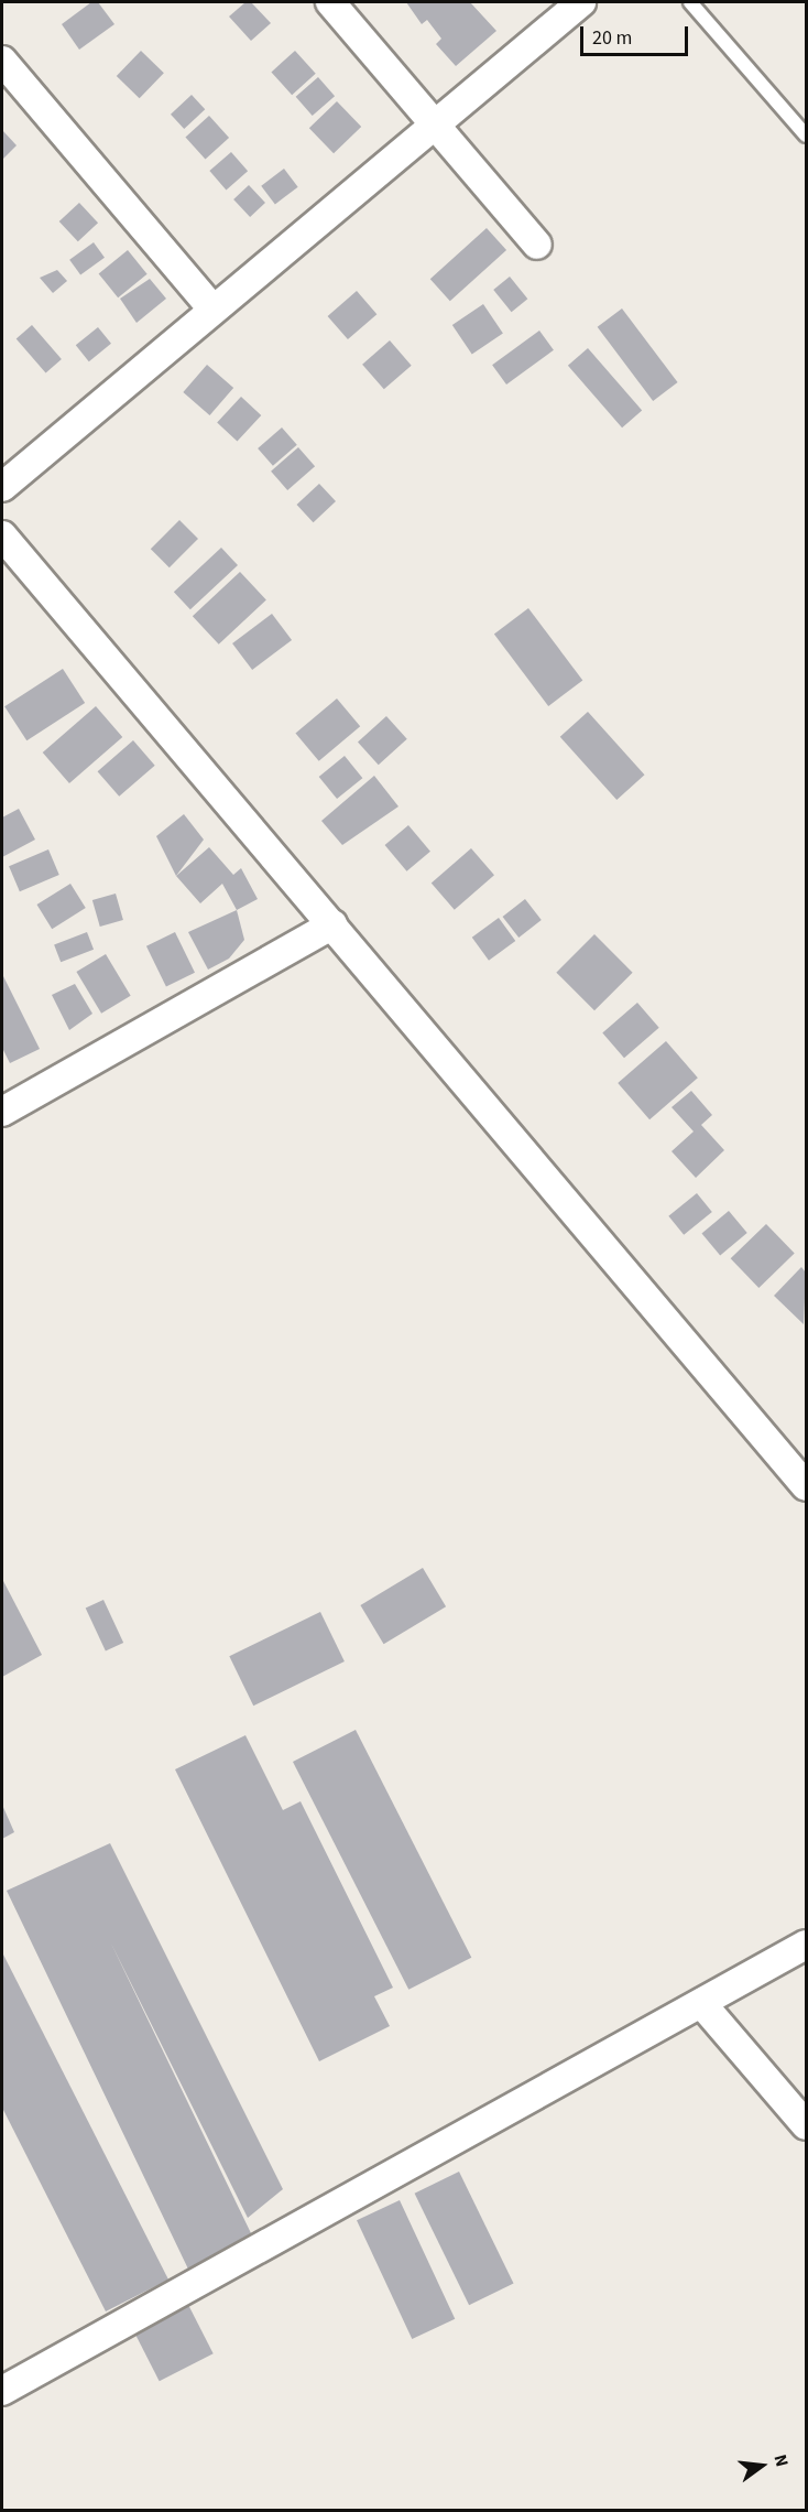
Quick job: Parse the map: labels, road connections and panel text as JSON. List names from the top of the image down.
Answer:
{
  "scale_bar": "20 m",
  "north": "right"
}
